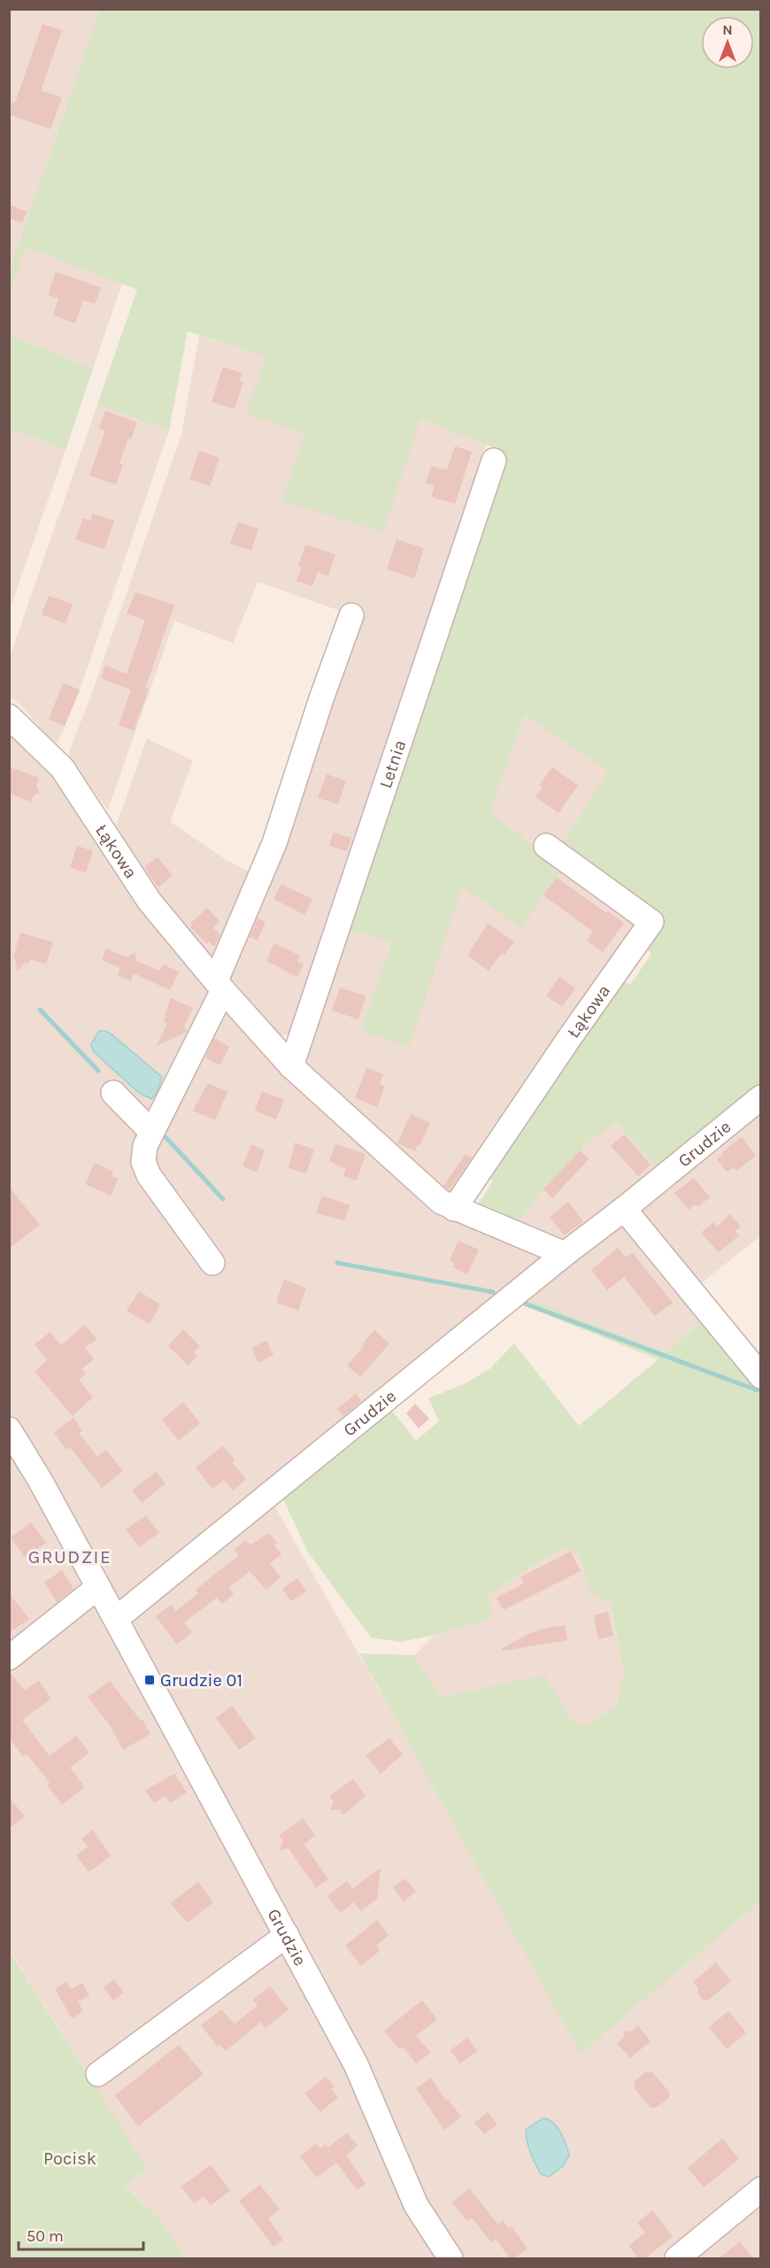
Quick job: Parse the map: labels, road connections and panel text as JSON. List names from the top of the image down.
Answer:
{
  "streets": {
    "street": ["Letnia", "Łąkowa", "Grudzie"]
  },
  "crossings": [
    ["Letnia", "Łąkowa"],
    ["Łąkowa", "Grudzie"]
  ],
  "districts": ["GRUDZIE"],
  "parks": ["Pocisk"],
  "places": {
    "transit": ["Grudzie 01"]
  },
  "scale_bar": "50 m",
  "north": "top"
}
